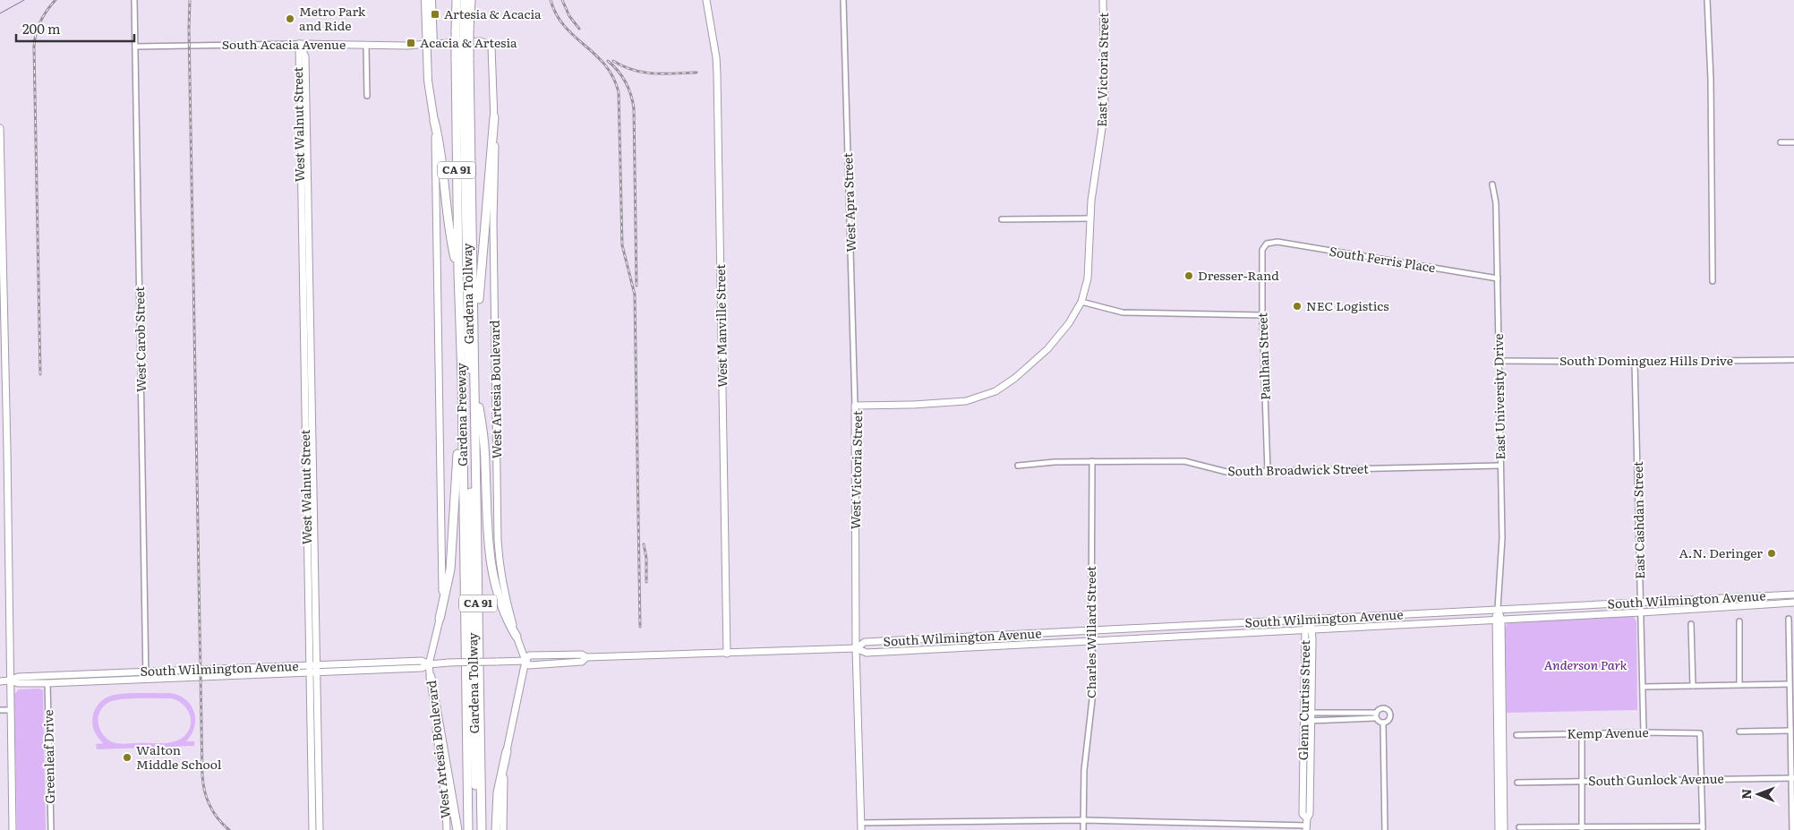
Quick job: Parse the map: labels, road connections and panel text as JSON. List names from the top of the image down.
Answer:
{
  "streets": {
    "highway": ["CA 91", "Gardena Tollway", "Gardena Freeway"],
    "main road": [
      "South Acacia Avenue",
      "East Victoria Street",
      "West Walnut Street",
      "West Manville Street",
      "West Artesia Boulevard",
      "East University Drive",
      "West Victoria Street",
      "South Wilmington Avenue",
      "Glenn Curtiss Street"
    ],
    "street": [
      "West Apra Street",
      "South Ferris Place",
      "West Carob Street",
      "Paulhan Street",
      "South Dominguez Hills Drive",
      "South Broadwick Street",
      "East Cashdan Street",
      "Charles Willard Street",
      "Kemp Avenue",
      "Greenleaf Drive",
      "South Gunlock Avenue"
    ]
  },
  "crossings": [
    ["South Acacia Avenue", "West Walnut Street"],
    ["South Acacia Avenue", "West Carob Street"],
    ["South Acacia Avenue", "West Artesia Boulevard"],
    ["East Victoria Street", "West Victoria Street"],
    ["West Walnut Street", "South Wilmington Avenue"],
    ["West Apra Street", "West Victoria Street"],
    ["South Ferris Place", "Paulhan Street"],
    ["South Ferris Place", "East University Drive"],
    ["Gardena Tollway", "Gardena Freeway"],
    ["West Manville Street", "South Wilmington Avenue"],
    ["West Carob Street", "South Wilmington Avenue"],
    ["Paulhan Street", "South Broadwick Street"],
    ["South Dominguez Hills Drive", "East University Drive"],
    ["South Dominguez Hills Drive", "East Cashdan Street"],
    ["West Artesia Boulevard", "South Wilmington Avenue"],
    ["East University Drive", "South Broadwick Street"],
    ["East University Drive", "South Wilmington Avenue"],
    ["West Victoria Street", "South Wilmington Avenue"],
    ["South Broadwick Street", "Charles Willard Street"],
    ["East Cashdan Street", "South Wilmington Avenue"],
    ["East Cashdan Street", "Kemp Avenue"],
    ["South Wilmington Avenue", "Charles Willard Street"],
    ["South Wilmington Avenue", "Glenn Curtiss Street"],
    ["South Wilmington Avenue", "Greenleaf Drive"],
    ["Kemp Avenue", "South Gunlock Avenue"]
  ],
  "parks": ["Anderson Park"],
  "places": {
    "transit": ["Artesia & Acacia", "Acacia & Artesia"],
    "other": [
      "Metro Park and Ride",
      "Dresser-Rand",
      "NEC Logistics",
      "A.N. Deringer",
      "Walton Middle School"
    ]
  },
  "scale_bar": "200 m",
  "north": "left"
}
